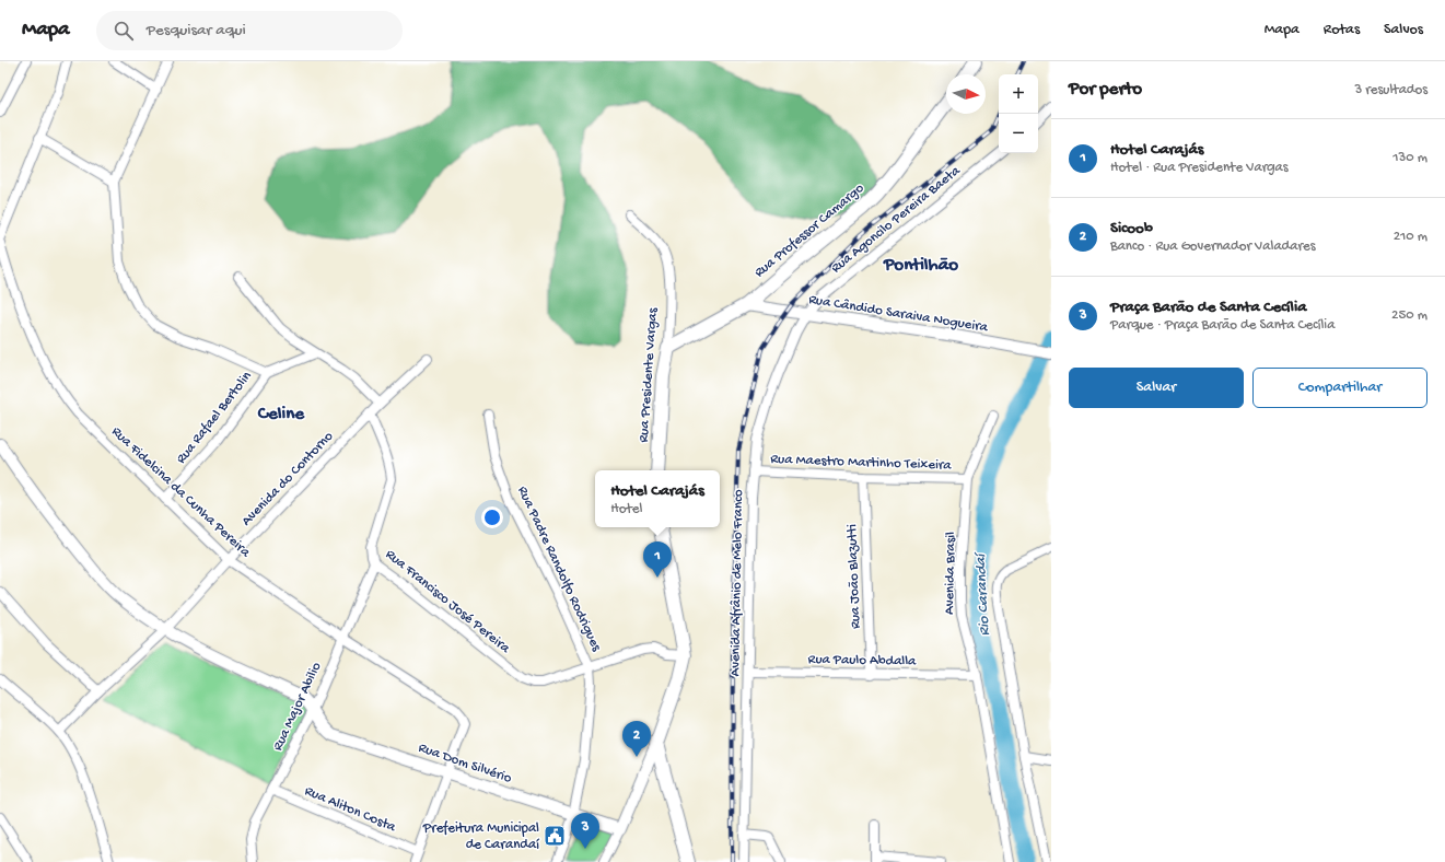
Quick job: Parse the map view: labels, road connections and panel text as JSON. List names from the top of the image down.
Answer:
{
  "streets": {
    "main road": ["Rua Professor Camargo", "Rua Presidente Vargas"],
    "street": [
      "Rua Agoncilo Pereira Baeta",
      "Rua Cândido Saraiva Nogueira",
      "Rua Rafael Bertolin",
      "Rua Maestro Martinho Teixeira",
      "Avenida do Contorno",
      "Rua Fidelcina da Cunha Pereira",
      "Rua Padre Randolfo Rodrigues",
      "Avenida Brasil",
      "Rua João Blazutti",
      "Avenida Afrânio de Melo Franco",
      "Rua Francisco José Pereira",
      "Rua Paulo Abdalla",
      "Rua Major Abilio",
      "Rua Dom Silvério",
      "Rua Aliton Costa"
    ]
  },
  "crossings": [
    ["Rua Agoncilo Pereira Baeta", "Rua Cândido Saraiva Nogueira"],
    ["Rua Agoncilo Pereira Baeta", "Avenida Afrânio de Melo Franco"],
    ["Rua Professor Camargo", "Rua Cândido Saraiva Nogueira"],
    ["Rua Professor Camargo", "Rua Presidente Vargas"],
    ["Rua Cândido Saraiva Nogueira", "Avenida Afrânio de Melo Franco"],
    ["Rua Rafael Bertolin", "Rua Fidelcina da Cunha Pereira"],
    ["Rua Maestro Martinho Teixeira", "Avenida Brasil"],
    ["Rua Maestro Martinho Teixeira", "Rua João Blazutti"],
    ["Rua Maestro Martinho Teixeira", "Avenida Afrânio de Melo Franco"],
    ["Avenida do Contorno", "Rua Fidelcina da Cunha Pereira"],
    ["Avenida do Contorno", "Rua Francisco José Pereira"],
    ["Avenida do Contorno", "Rua Dom Silvério"],
    ["Rua Fidelcina da Cunha Pereira", "Rua Major Abilio"],
    ["Rua Fidelcina da Cunha Pereira", "Rua Dom Silvério"],
    ["Rua Padre Randolfo Rodrigues", "Rua Francisco José Pereira"],
    ["Rua Padre Randolfo Rodrigues", "Rua Dom Silvério"],
    ["Avenida Brasil", "Rua Paulo Abdalla"],
    ["Rua João Blazutti", "Rua Paulo Abdalla"],
    ["Avenida Afrânio de Melo Franco", "Rua Paulo Abdalla"],
    ["Rua Francisco José Pereira", "Rua Major Abilio"],
    ["Rua Major Abilio", "Rua Dom Silvério"],
    ["Rua Major Abilio", "Rua Aliton Costa"]
  ],
  "districts": ["Pontilhão", "Celine"],
  "water": ["Rio Carandaí"],
  "places": {
    "public building": ["Prefeitura Municipal de Carandaí"]
  },
  "north": "right",
  "page": {
    "header": "Mapa",
    "search": "Pesquisar aqui",
    "nav": ["Mapa", "Rotas", "Salvos"],
    "heading": ["Por perto", "3 resultados"],
    "map_buttons": ["+", "−"],
    "list": [
      {
        "mark": "1",
        "name": "Hotel Carajás",
        "note": "Hotel · Rua Presidente Vargas",
        "value": "130 m"
      },
      {
        "mark": "2",
        "name": "Sicoob",
        "note": "Banco · Rua Governador Valadares",
        "value": "210 m"
      },
      {
        "mark": "3",
        "name": "Praça Barão de Santa Cecília",
        "note": "Parque · Praça Barão de Santa Cecília",
        "value": "250 m"
      }
    ],
    "buttons": ["Salvar", "Compartilhar"],
    "popup": ["Hotel Carajás", "Hotel"],
    "pins": ["1", "2", "3"]
  }
}
